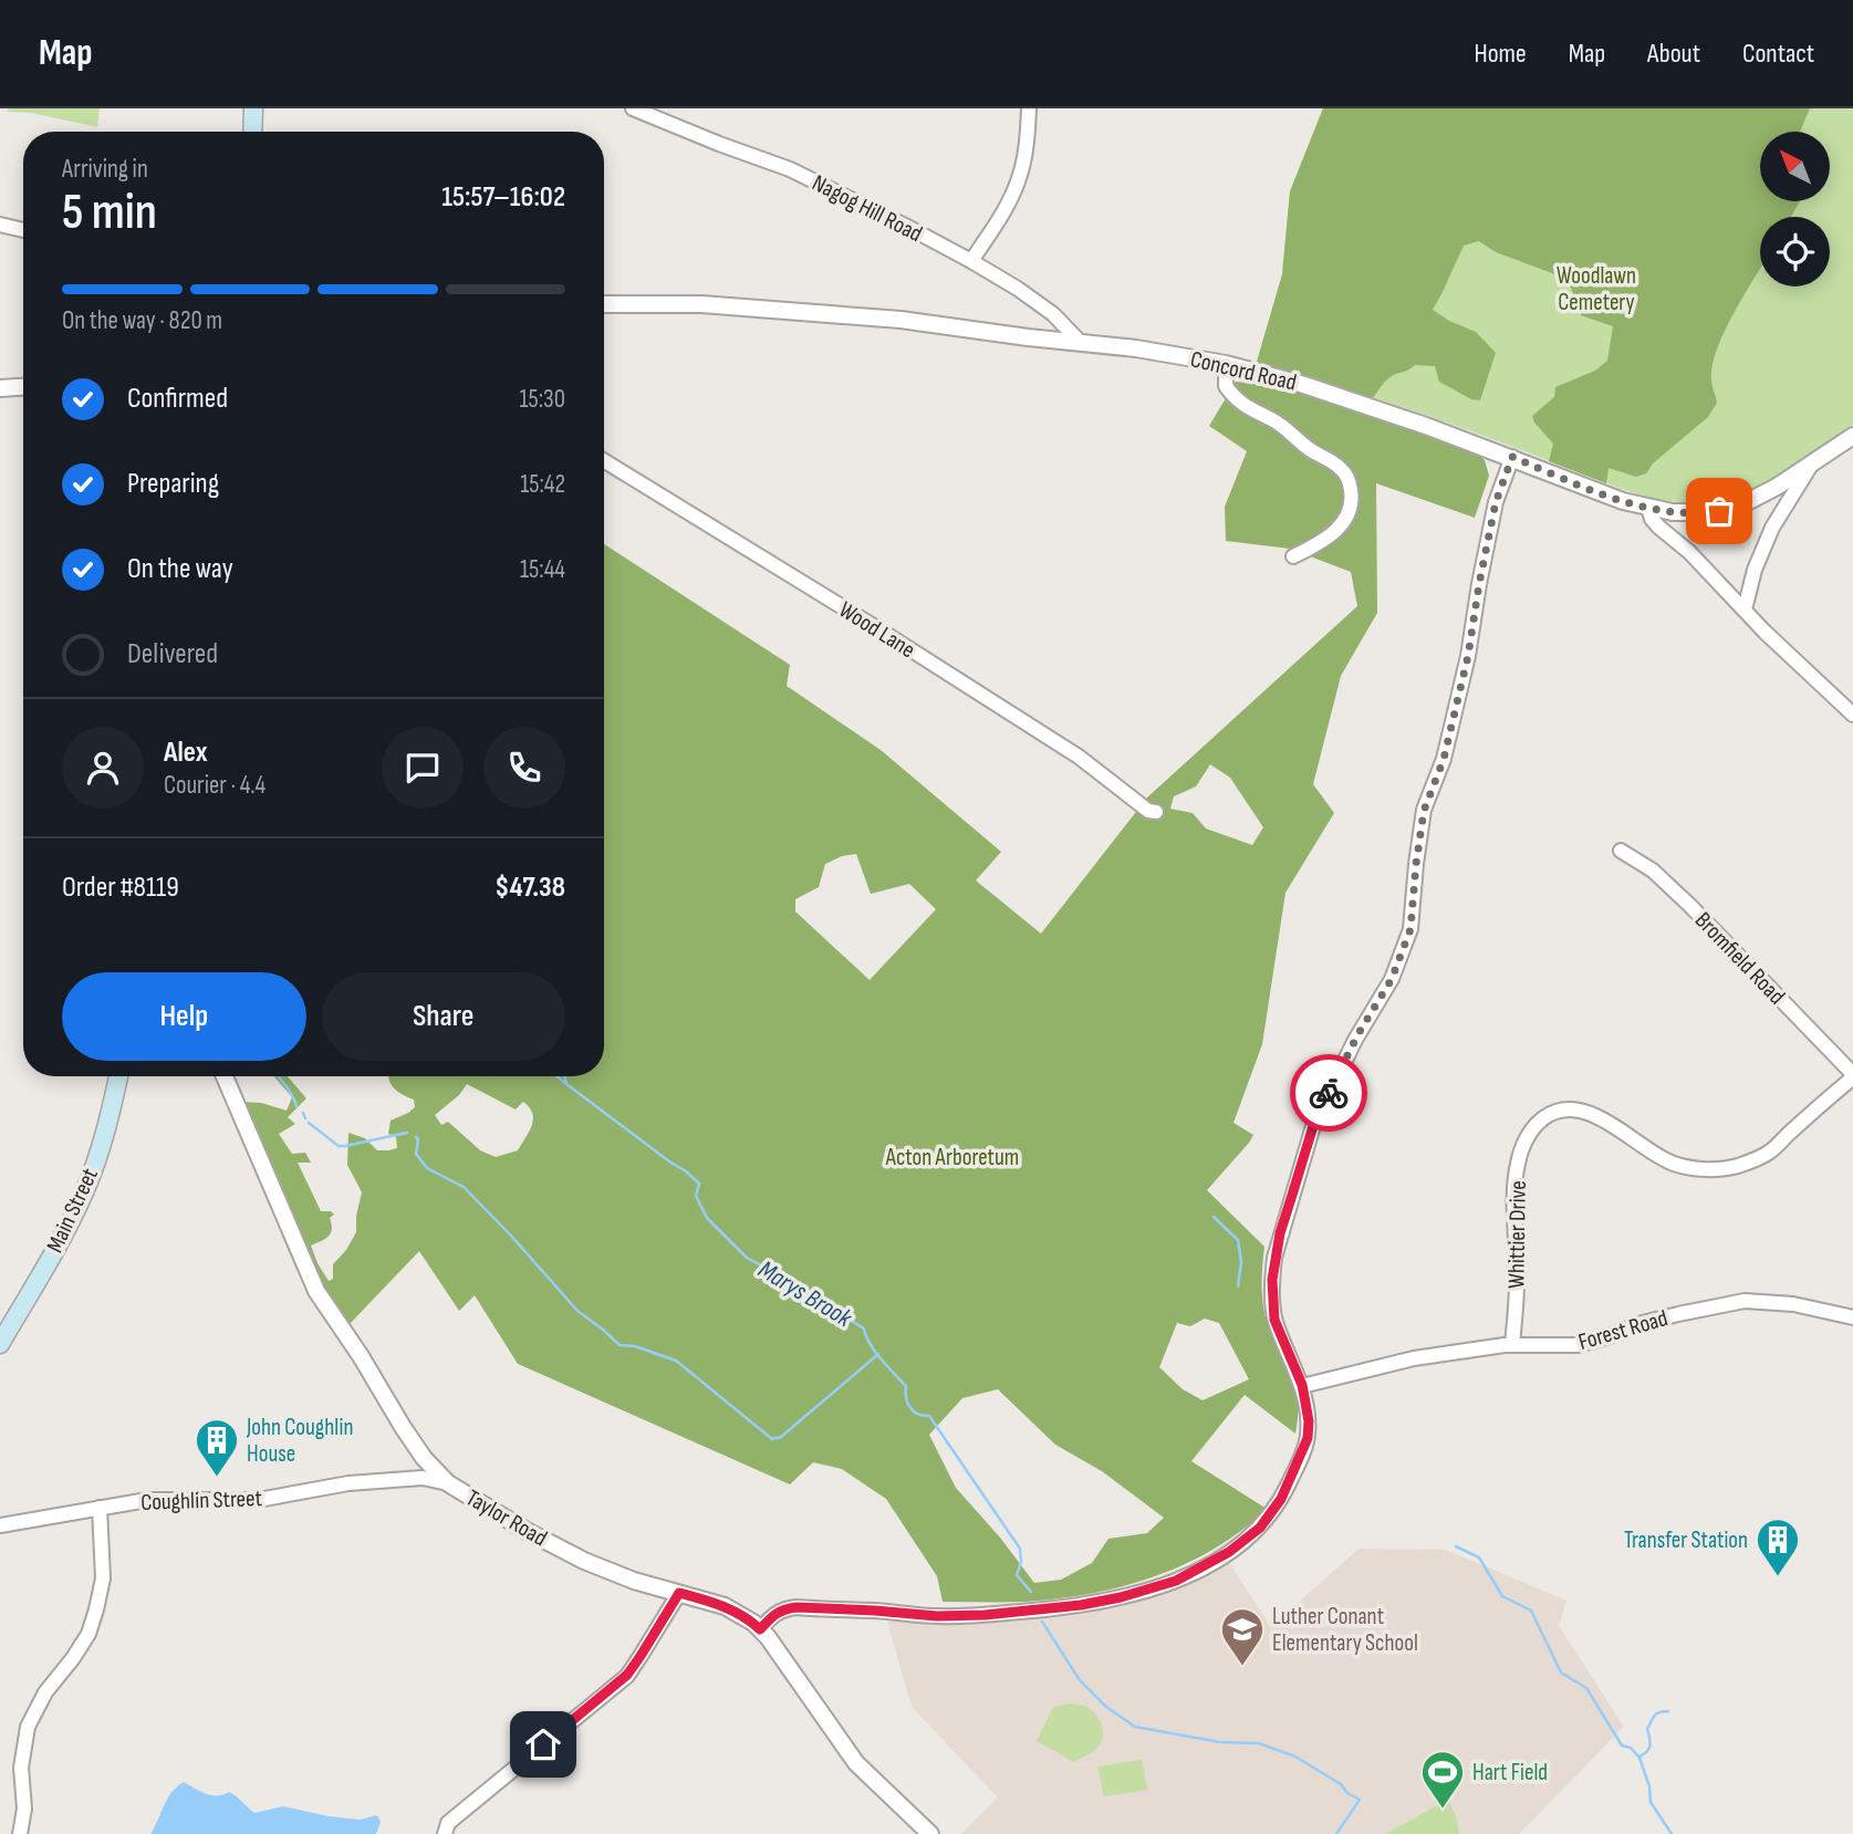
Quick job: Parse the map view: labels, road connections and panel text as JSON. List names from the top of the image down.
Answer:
{
  "streets": {
    "main road": ["Main Street"],
    "street": [
      "Nagog Hill Road",
      "Concord Road",
      "Wood Lane",
      "Bromfield Road",
      "Whittier Drive",
      "Forest Road",
      "Coughlin Street",
      "Taylor Road"
    ]
  },
  "crossings": [
    ["Nagog Hill Road", "Concord Road"],
    ["Bromfield Road", "Whittier Drive"],
    ["Whittier Drive", "Forest Road"],
    ["Coughlin Street", "Taylor Road"]
  ],
  "water": ["Marys Brook"],
  "parks": ["Woodlawn Cemetery", "Acton Arboretum"],
  "places": {
    "building": ["John Coughlin House", "Transfer Station"],
    "school or university": ["Luther Conant Elementary School"],
    "sports": ["Hart Field"]
  },
  "north": "top left",
  "page": {
    "header": "Map",
    "nav": [
      "Home",
      "Map",
      "About",
      "Contact"
    ],
    "heading": ["5 min", "Arriving in", "15:57–16:02"],
    "panel": [
      "Alex",
      "Courier · 4.4",
      "Order #8119",
      "$47.38"
    ],
    "bar": "On the way · 820 m",
    "list": [
      ["Confirmed", "15:30"],
      ["Preparing", "15:42"],
      ["On the way", "15:44"],
      "Delivered"
    ],
    "buttons": ["Help", "Share"]
  }
}
